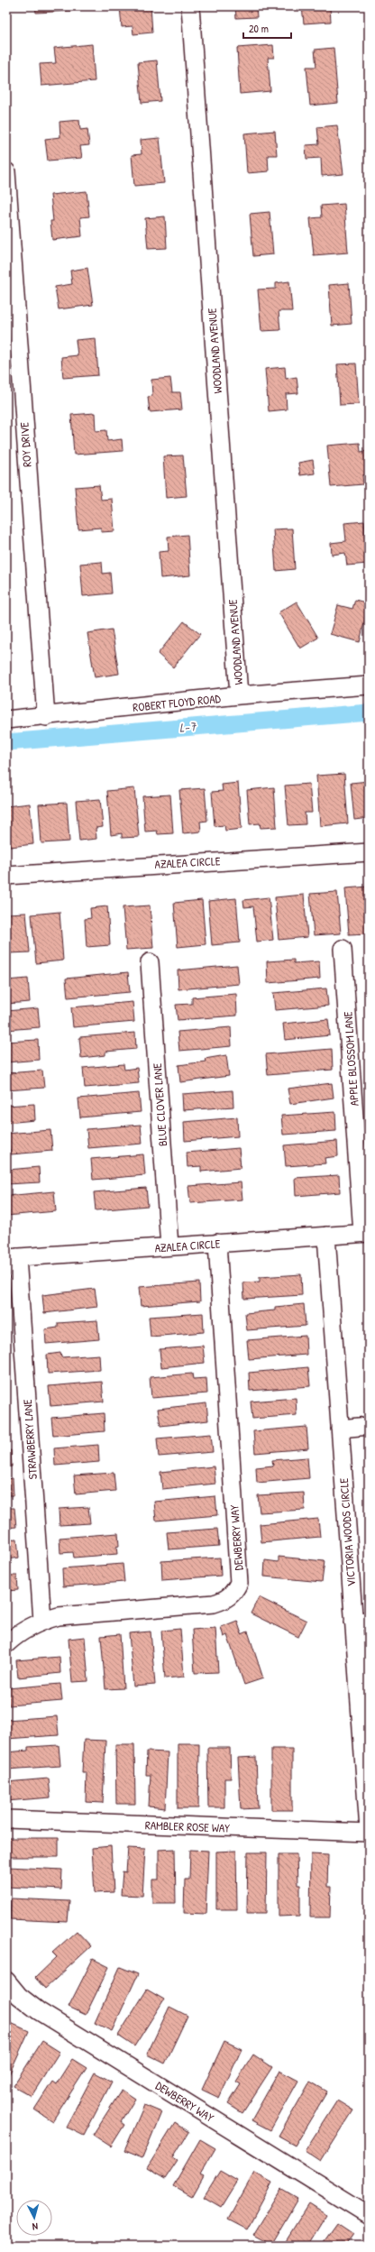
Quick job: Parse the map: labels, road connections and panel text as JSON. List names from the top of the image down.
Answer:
{
  "streets": {
    "street": [
      "WOODLAND AVENUE",
      "ROY DRIVE",
      "ROBERT FLOYD ROAD",
      "AZALEA CIRCLE",
      "APPLE BLOSSOM LANE",
      "BLUE CLOVER LANE",
      "STRAWBERRY LANE",
      "VICTORIA WOODS CIRCLE",
      "DEWBERRY WAY",
      "RAMBLER ROSE WAY"
    ]
  },
  "crossings": [
    ["WOODLAND AVENUE", "ROBERT FLOYD ROAD"],
    ["ROY DRIVE", "ROBERT FLOYD ROAD"],
    ["AZALEA CIRCLE", "APPLE BLOSSOM LANE"],
    ["AZALEA CIRCLE", "BLUE CLOVER LANE"],
    ["AZALEA CIRCLE", "STRAWBERRY LANE"],
    ["AZALEA CIRCLE", "VICTORIA WOODS CIRCLE"],
    ["AZALEA CIRCLE", "DEWBERRY WAY"],
    ["STRAWBERRY LANE", "DEWBERRY WAY"]
  ],
  "water": ["L-7"],
  "scale_bar": "20 m",
  "north": "bottom"
}
